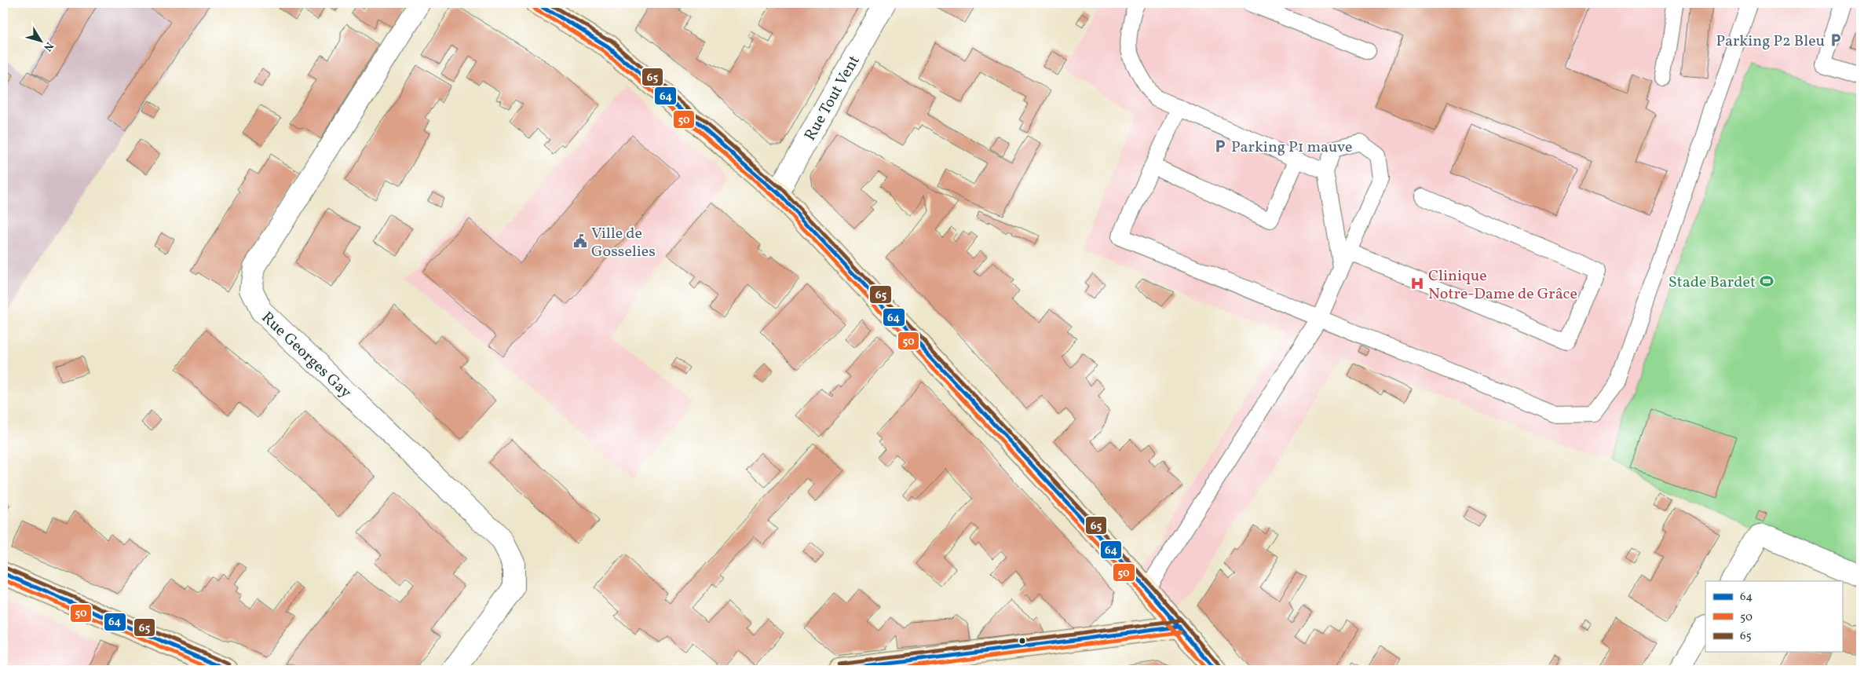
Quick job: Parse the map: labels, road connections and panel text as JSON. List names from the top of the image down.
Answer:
{
  "streets": {
    "street": ["Rue Tout Vent", "Rue Georges Gay"]
  },
  "places": {
    "parking": ["Parking P2 Bleu", "Parking P1 mauve"],
    "public building": ["Ville de Gosselies"],
    "sports": ["Stade Bardet"],
    "hospital": ["Clinique Notre-Dame de Grâce"]
  },
  "lines": ["transit line 64", "transit line 65", "transit line 50"],
  "legend": ["64", "50", "65"],
  "north": "bottom right"
}
